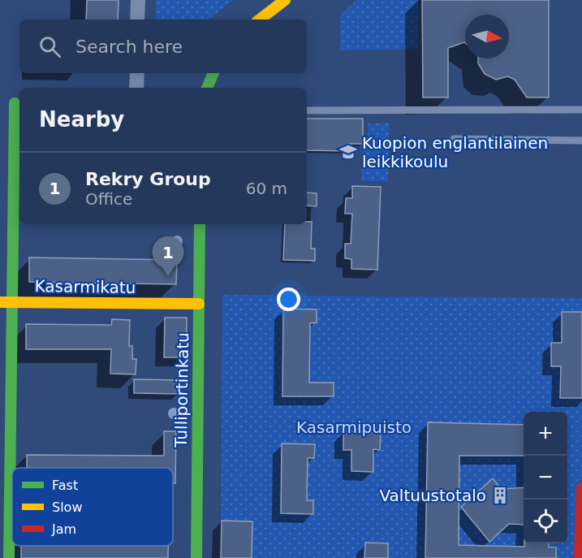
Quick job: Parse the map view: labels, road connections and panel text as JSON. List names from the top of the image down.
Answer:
{
  "streets": {
    "street": ["Kasarmikatu", "Tulliportinkatu"]
  },
  "crossings": [
    ["Kasarmikatu", "Tulliportinkatu"]
  ],
  "parks": ["Kasarmipuisto"],
  "places": {
    "school or university": ["Kuopion englantilainen leikkikoulu"],
    "building": ["Valtuustotalo"]
  },
  "legend": ["Fast", "Slow", "Jam"],
  "north": "right",
  "page": {
    "search": "Search here",
    "heading": "Nearby",
    "list": [
      {
        "mark": "1",
        "name": "Rekry Group",
        "note": "Office",
        "value": "60 m"
      }
    ],
    "pins": "1",
    "map_buttons": ["+", "−"]
  }
}
